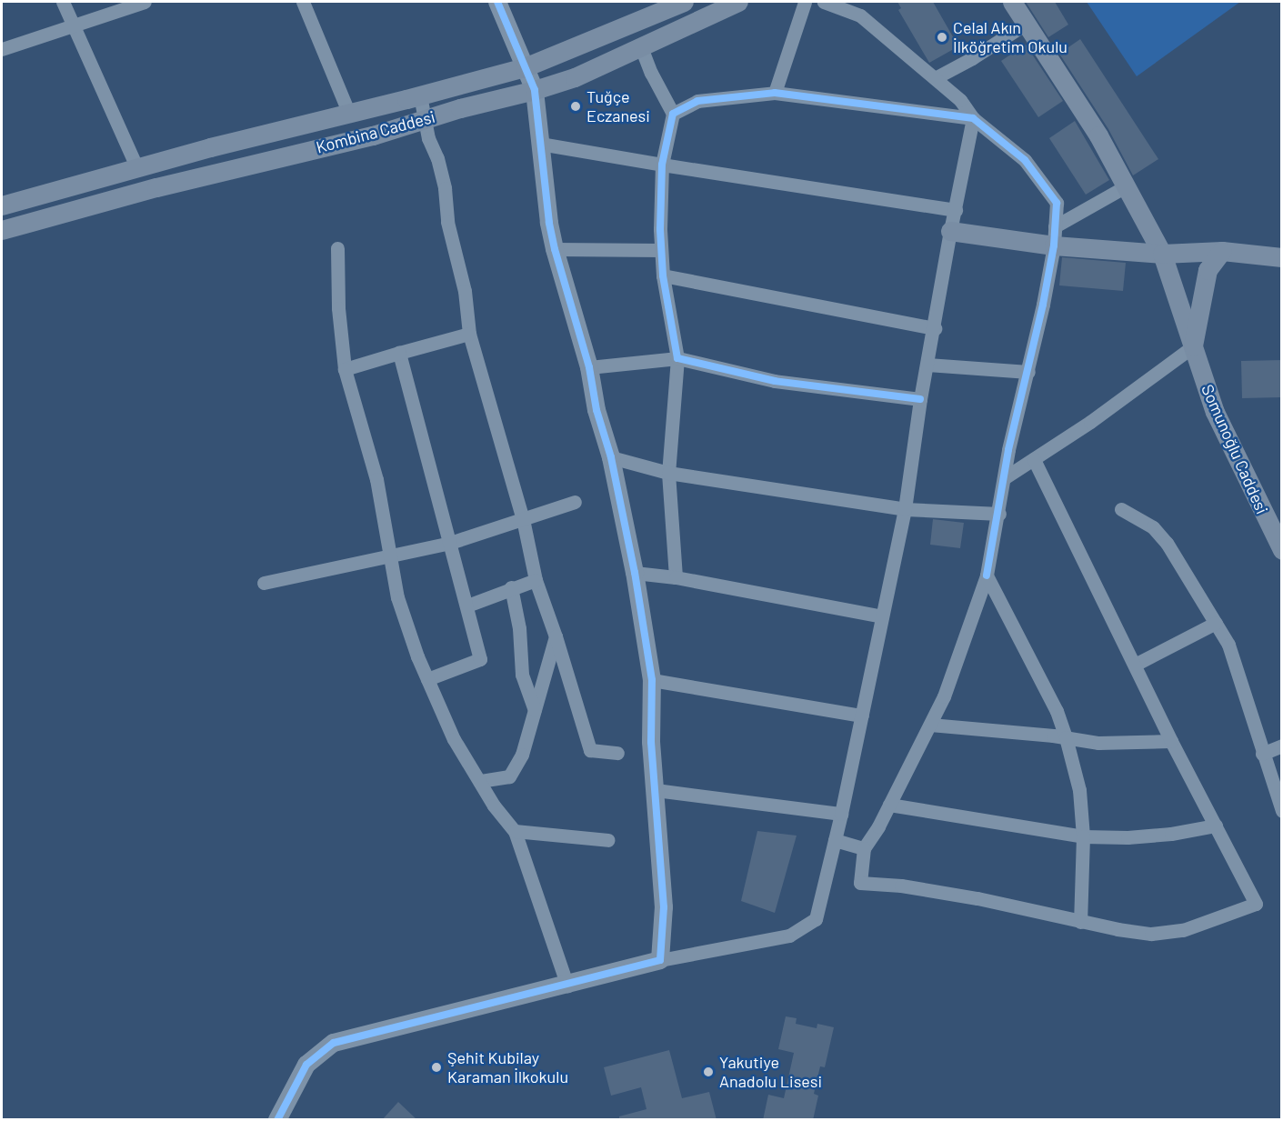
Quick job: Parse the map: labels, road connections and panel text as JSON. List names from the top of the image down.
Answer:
{
  "streets": {
    "main road": ["Kombina Caddesi", "Somunoğlu Caddesi"]
  },
  "places": [
    "Celal Akın İlköğretim Okulu",
    "Tuğçe Eczanesi",
    "Şehit Kubilay Karaman İlkokulu",
    "Yakutiye Anadolu Lisesi"
  ]
}
